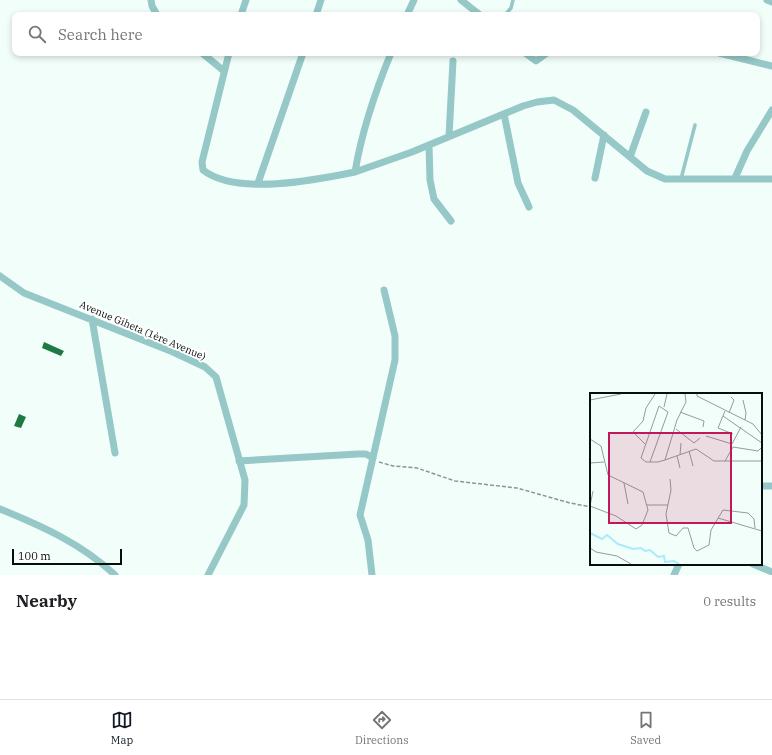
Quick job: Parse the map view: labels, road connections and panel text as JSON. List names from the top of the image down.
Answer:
{
  "streets": {
    "street": ["Avenue Giheta (1ère Avenue)"]
  },
  "scale_bar": "100 m",
  "page": {
    "search": "Search here",
    "scale": "100 m",
    "heading": ["Nearby", "0 results"],
    "nav": ["Map", "Directions", "Saved"]
  }
}
